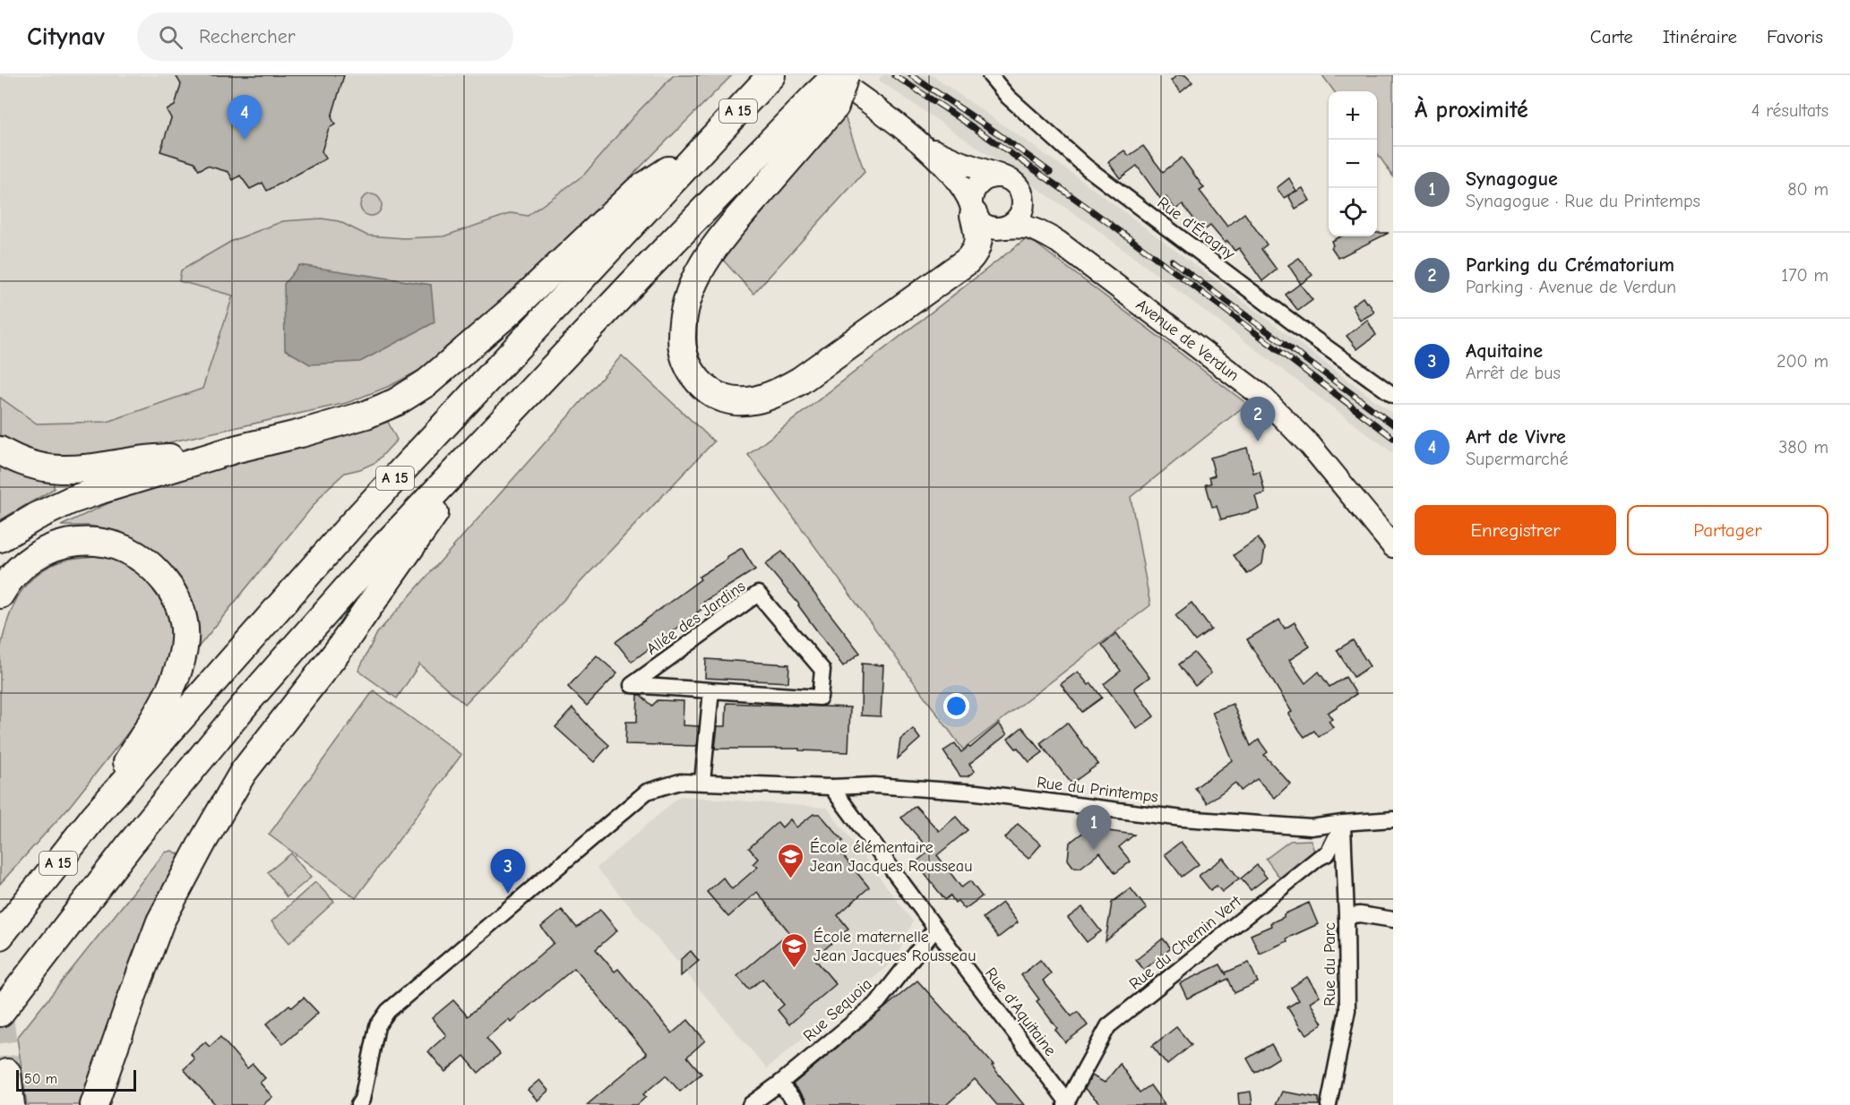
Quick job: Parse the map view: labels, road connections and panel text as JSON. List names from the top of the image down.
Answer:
{
  "streets": {
    "highway": ["A 15"],
    "main road": ["Avenue de Verdun"],
    "street": [
      "Rue d'Éragny",
      "Allée des Jardins",
      "Rue du Printemps",
      "Rue du Chemin Vert",
      "Rue du Parc",
      "Rue Sequoia",
      "Rue d'Aquitaine"
    ]
  },
  "crossings": [
    ["Rue du Printemps", "Rue du Chemin Vert"],
    ["Rue du Printemps", "Rue du Parc"],
    ["Rue du Printemps", "Rue d'Aquitaine"],
    ["Rue du Chemin Vert", "Rue du Parc"],
    ["Rue du Chemin Vert", "Rue d'Aquitaine"],
    ["Rue Sequoia", "Rue d'Aquitaine"]
  ],
  "places": {
    "school or university": ["École élémentaire Jean Jacques Rousseau", "École maternelle Jean Jacques Rousseau"]
  },
  "scale_bar": "50 m",
  "page": {
    "header": "Citynav",
    "search": "Rechercher",
    "nav": ["Carte", "Itinéraire", "Favoris"],
    "heading": ["À proximité", "4 résultats"],
    "map_buttons": ["+", "−"],
    "pins": [
      "4",
      "2",
      "1",
      "3"
    ],
    "list": [
      {
        "mark": "1",
        "name": "Synagogue",
        "note": "Synagogue · Rue du Printemps",
        "value": "80 m"
      },
      {
        "mark": "2",
        "name": "Parking du Crématorium",
        "note": "Parking · Avenue de Verdun",
        "value": "170 m"
      },
      {
        "mark": "3",
        "name": "Aquitaine",
        "note": "Arrêt de bus",
        "value": "200 m"
      },
      {
        "mark": "4",
        "name": "Art de Vivre",
        "note": "Supermarché",
        "value": "380 m"
      }
    ],
    "buttons": ["Enregistrer", "Partager"],
    "scale": "50 m"
  }
}
